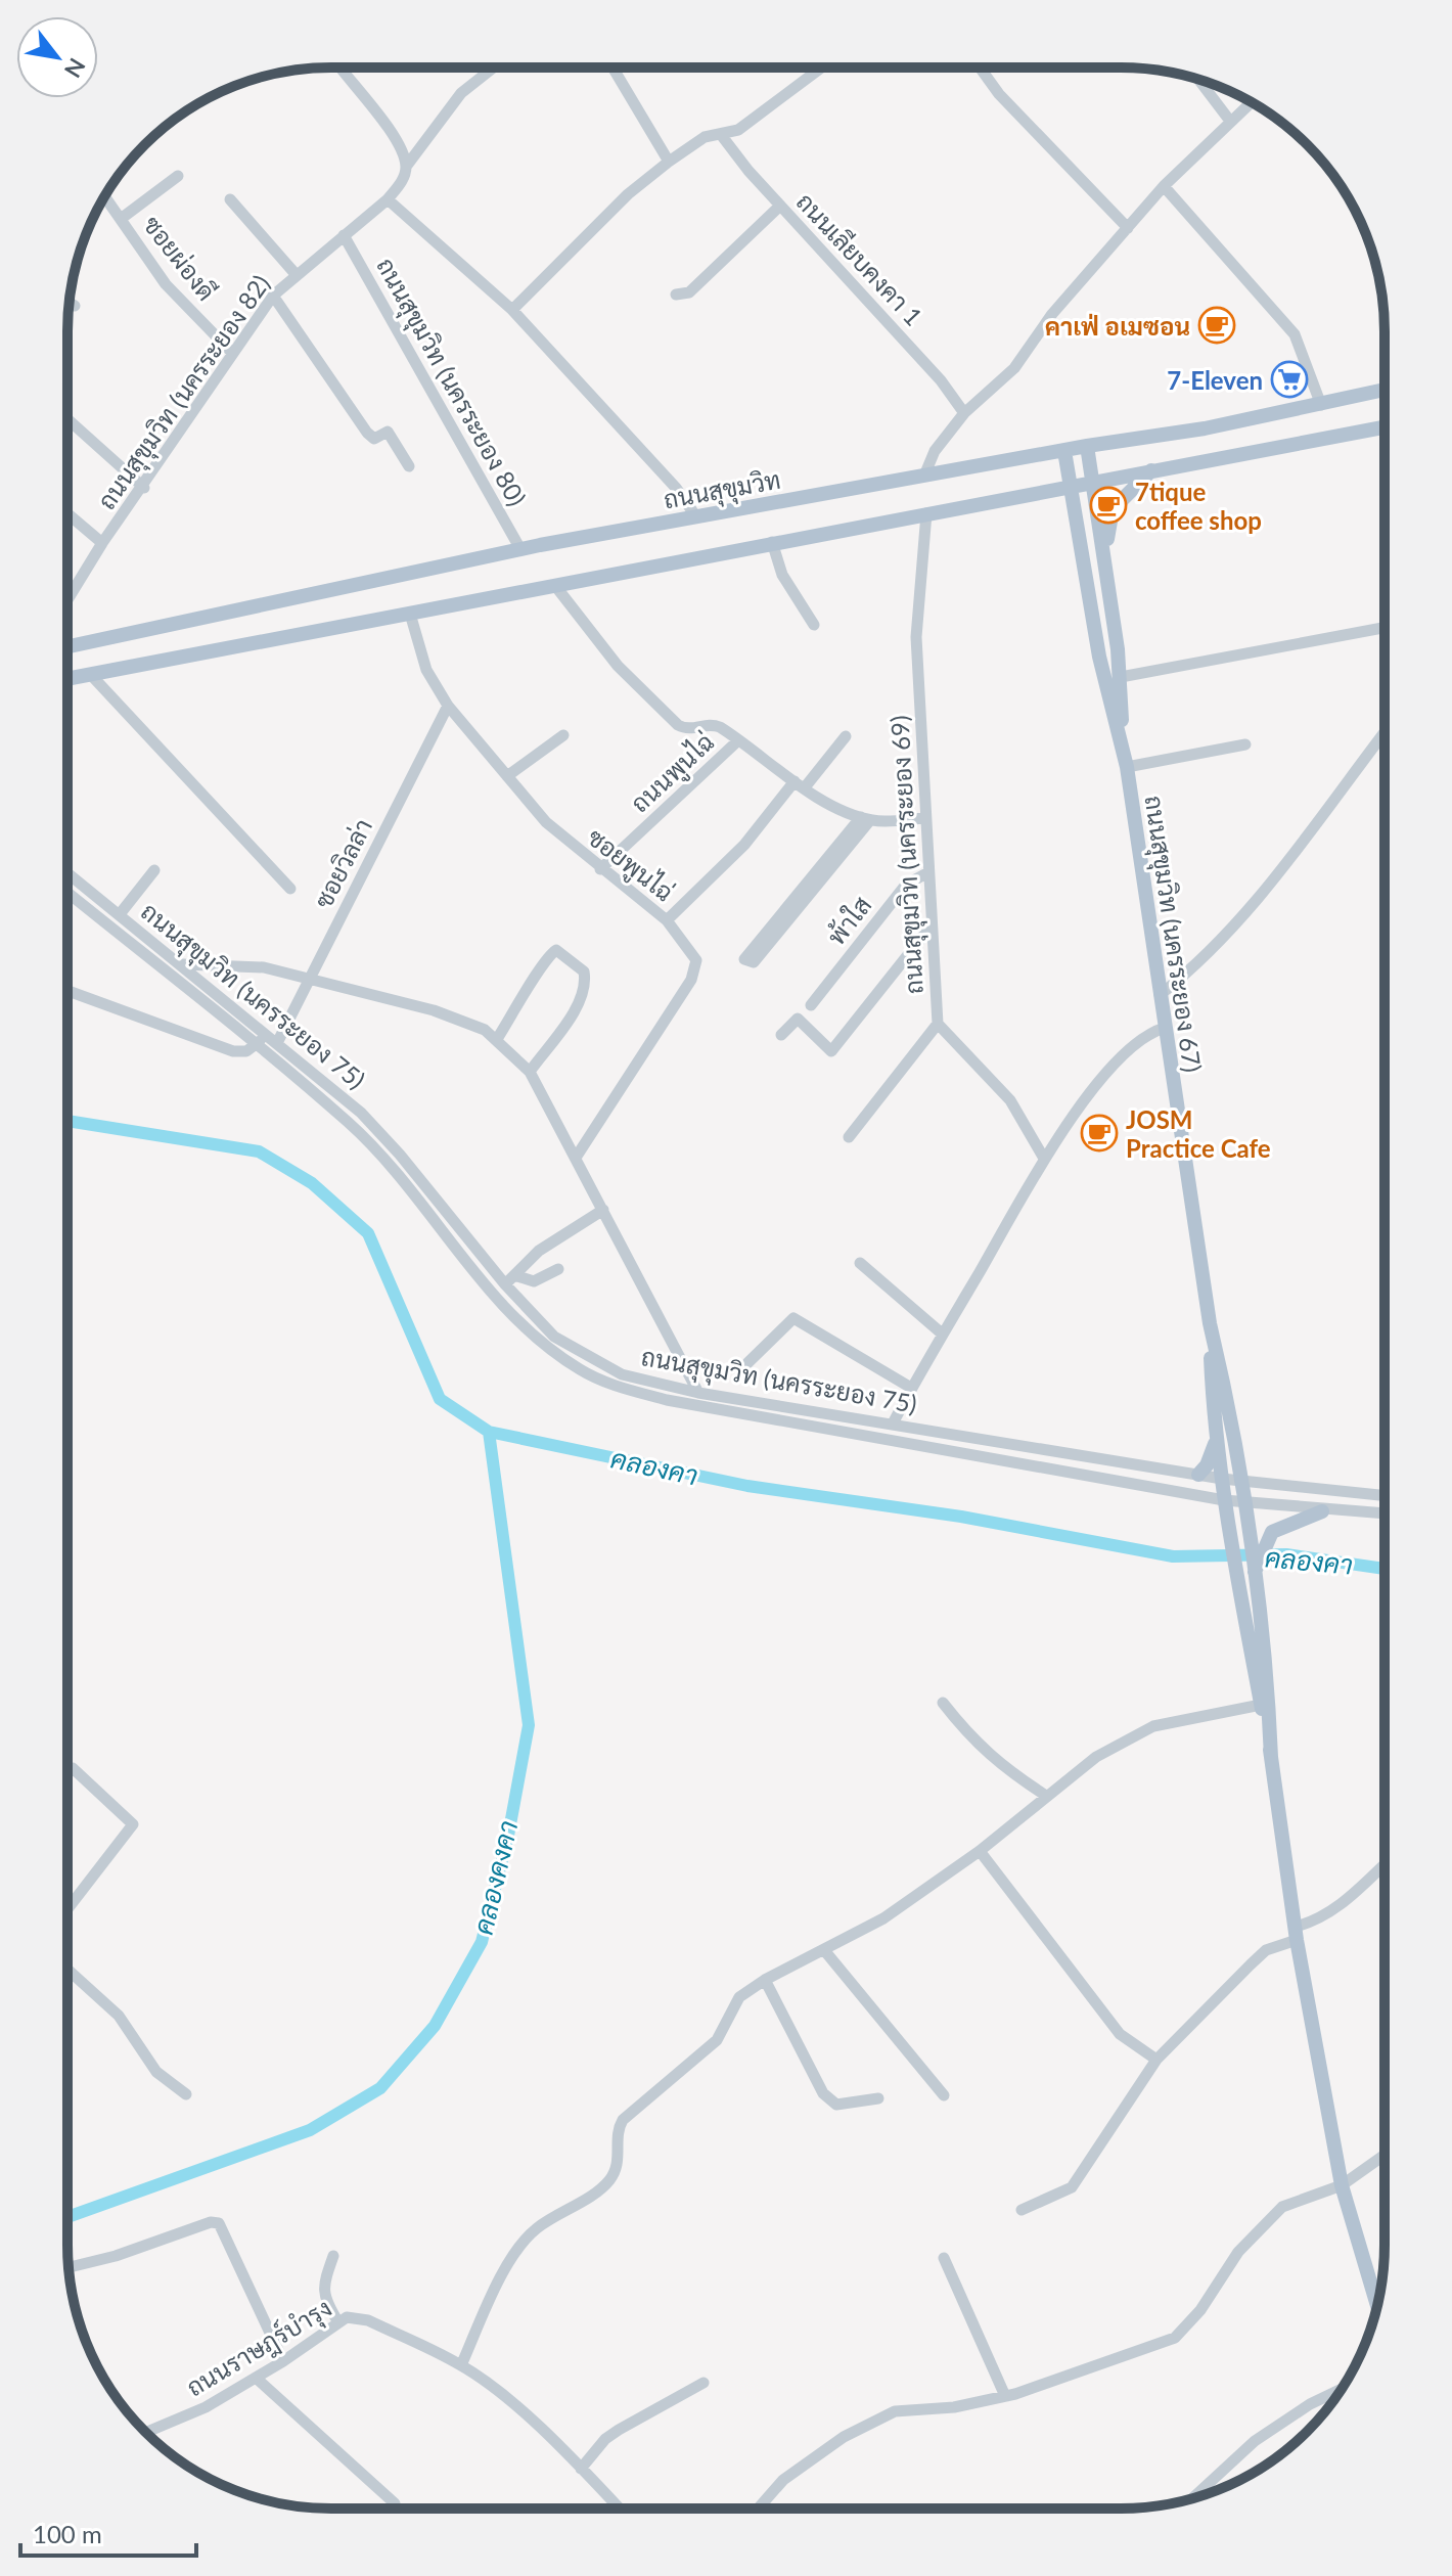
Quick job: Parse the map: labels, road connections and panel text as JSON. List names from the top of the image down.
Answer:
{
  "streets": {
    "main road": ["ถนนสุขุมวิท", "ถนนสุขุมวิท (นครระยอง 67)"],
    "street": [
      "ซอยผ่องดี",
      "ถนนเลียบคงคา 1",
      "ถนนสุขุมวิท (นครระยอง 80)",
      "ถนนสุขุมวิท (นครระยอง 82)",
      "ถนนพูนไฉ่",
      "ถนนสุขุมวิท (นครระยอง 69)",
      "ซอยวิลล่า",
      "ซอยพูนไฉ่",
      "พ้าใส",
      "ถนนสุขุมวิท (นครระยอง 75)",
      "ถนนราษฎร์บำรุง"
    ]
  },
  "crossings": [
    ["ซอยผ่องดี", "ถนนสุขุมวิท (นครระยอง 82)"],
    ["ถนนสุขุมวิท (นครระยอง 80)", "ถนนสุขุมวิท (นครระยอง 82)"],
    ["ถนนสุขุมวิท (นครระยอง 80)", "ถนนสุขุมวิท"],
    ["ถนนสุขุมวิท", "ถนนสุขุมวิท (นครระยอง 67)"],
    ["ถนนพูนไฉ่", "ซอยพูนไฉ่"],
    ["ถนนสุขุมวิท (นครระยอง 69)", "พ้าใส"],
    ["ซอยวิลล่า", "ซอยพูนไฉ่"],
    ["ซอยวิลล่า", "ถนนสุขุมวิท (นครระยอง 75)"],
    ["ถนนสุขุมวิท (นครระยอง 67)", "ถนนสุขุมวิท (นครระยอง 75)"]
  ],
  "water": ["คลองคา", "คลองคงคา"],
  "places": {
    "cafe": ["คาเฟ่ อเมซอน", "7tique coffee shop", "JOSM Practice Cafe"],
    "supermarket": ["7-Eleven"]
  },
  "scale_bar": "100 m",
  "north": "bottom right"
}
